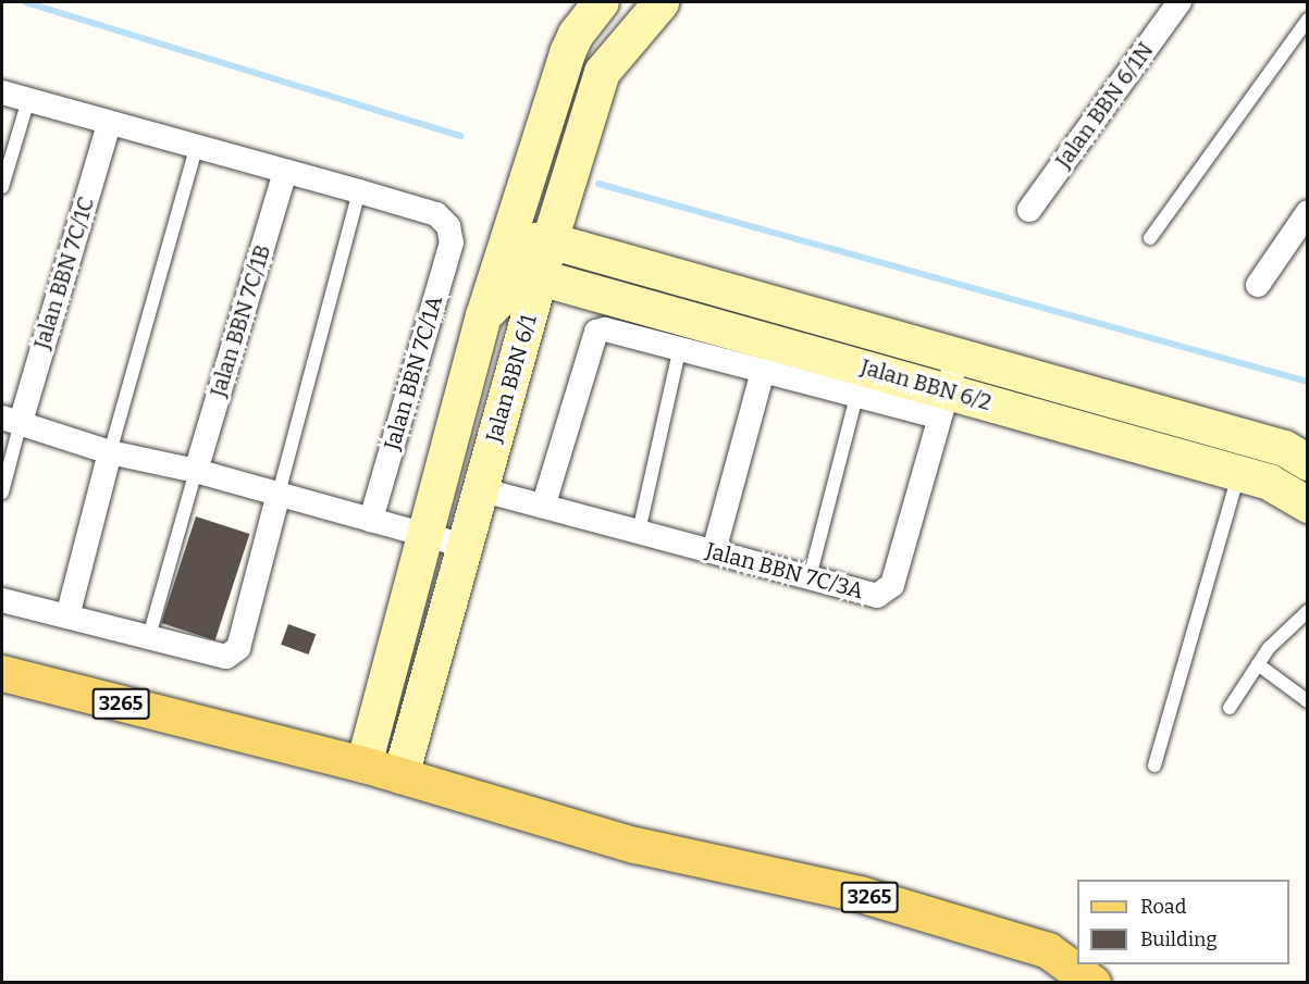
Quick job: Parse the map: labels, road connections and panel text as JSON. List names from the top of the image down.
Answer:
{
  "streets": {
    "main road": ["3265"],
    "street": [
      "Jalan BBN 6/1N",
      "Jalan BBN 7C/1C",
      "Jalan BBN 7C/1B",
      "Jalan BBN 7C/1A",
      "Jalan BBN 6/1",
      "Jalan BBN 6/2",
      "Jalan BBN 7C/3A"
    ]
  },
  "crossings": [
    ["Jalan BBN 6/1", "Jalan BBN 6/2"],
    ["Jalan BBN 6/1", "Jalan BBN 7C/3A"],
    ["Jalan BBN 6/1", "3265"],
    ["Jalan BBN 6/2", "Jalan BBN 7C/3A"]
  ],
  "legend": ["Road", "Building"]
}
